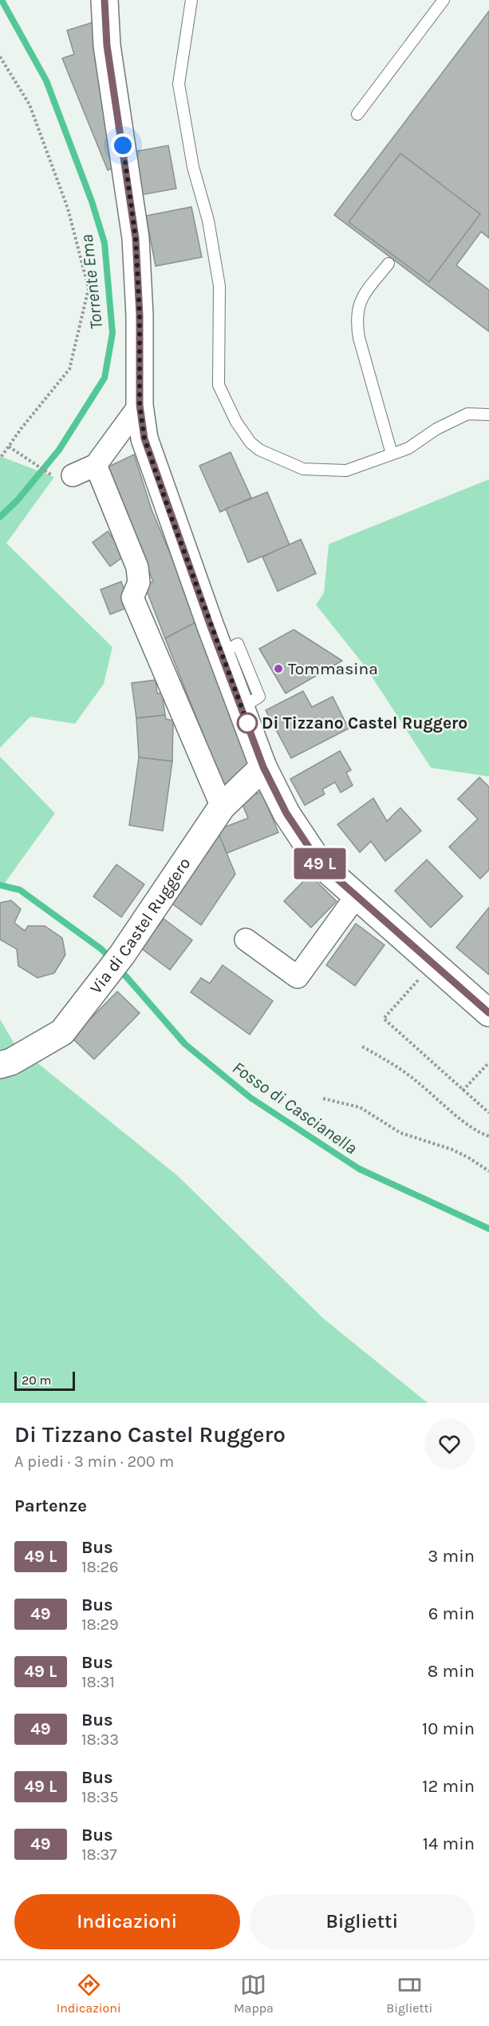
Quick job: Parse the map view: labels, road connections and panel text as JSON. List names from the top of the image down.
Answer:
{
  "streets": {
    "main road": ["Via di Castel Ruggero"]
  },
  "water": ["Torrente Ema", "Fosso di Cascianella"],
  "places": ["Tommasina", "Di Tizzano Castel Ruggero"],
  "scale_bar": "20 m",
  "page": {
    "on_map": "49 L",
    "scale": "20 m",
    "heading": [
      ["Di Tizzano Castel Ruggero", "A piedi · 3 min · 200 m"],
      "Partenze"
    ],
    "list": [
      {
        "mark": "49 L",
        "name": "Bus",
        "note": "18:26",
        "value": "3 min"
      },
      {
        "mark": "49",
        "name": "Bus",
        "note": "18:29",
        "value": "6 min"
      },
      {
        "mark": "49 L",
        "name": "Bus",
        "note": "18:31",
        "value": "8 min"
      },
      {
        "mark": "49",
        "name": "Bus",
        "note": "18:33",
        "value": "10 min"
      },
      {
        "mark": "49 L",
        "name": "Bus",
        "note": "18:35",
        "value": "12 min"
      },
      {
        "mark": "49",
        "name": "Bus",
        "note": "18:37",
        "value": "14 min"
      }
    ],
    "buttons": ["Indicazioni", "Biglietti"],
    "tabs": ["Indicazioni", "Mappa", "Biglietti"]
  }
}
